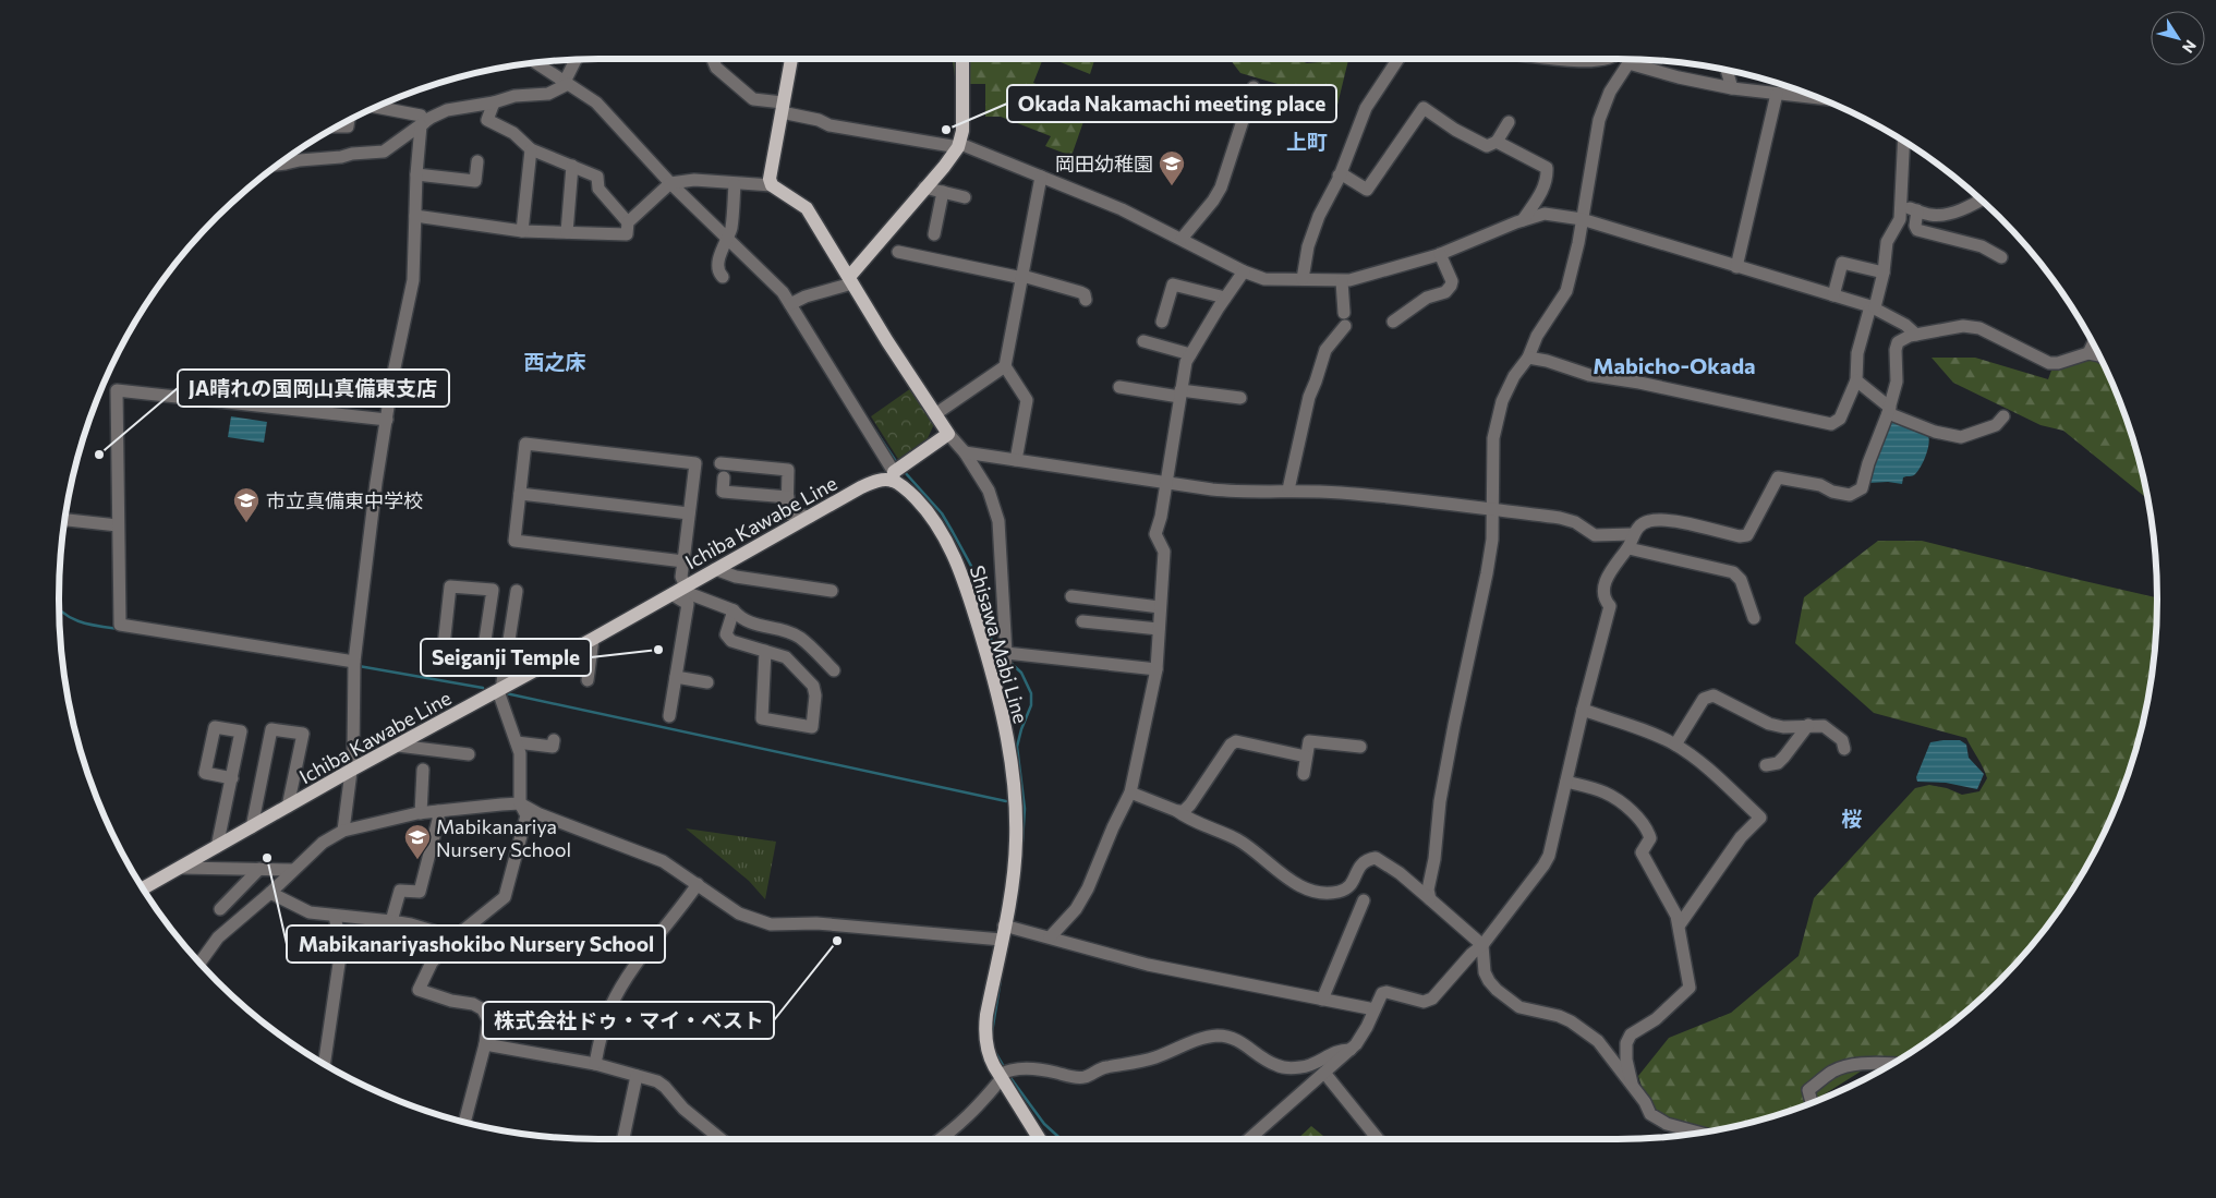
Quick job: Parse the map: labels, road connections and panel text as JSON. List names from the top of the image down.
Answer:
{
  "streets": {
    "main road": ["Ichiba Kawabe Line", "Shisawa Mabi Line"]
  },
  "crossings": [
    ["Ichiba Kawabe Line", "Shisawa Mabi Line"]
  ],
  "districts": [
    "上町",
    "西之床",
    "Mabicho-Okada",
    "桜"
  ],
  "places": {
    "other": [
      "Okada Nakamachi meeting place",
      "JA晴れの国岡山真備東支店",
      "Seiganji Temple",
      "Mabikanariyashokibo Nursery School",
      "株式会社ドゥ・マイ・ベスト"
    ],
    "school or university": ["岡田幼稚園", "市立真備東中学校", "Mabikanariya Nursery School"]
  },
  "north": "bottom right"
}
